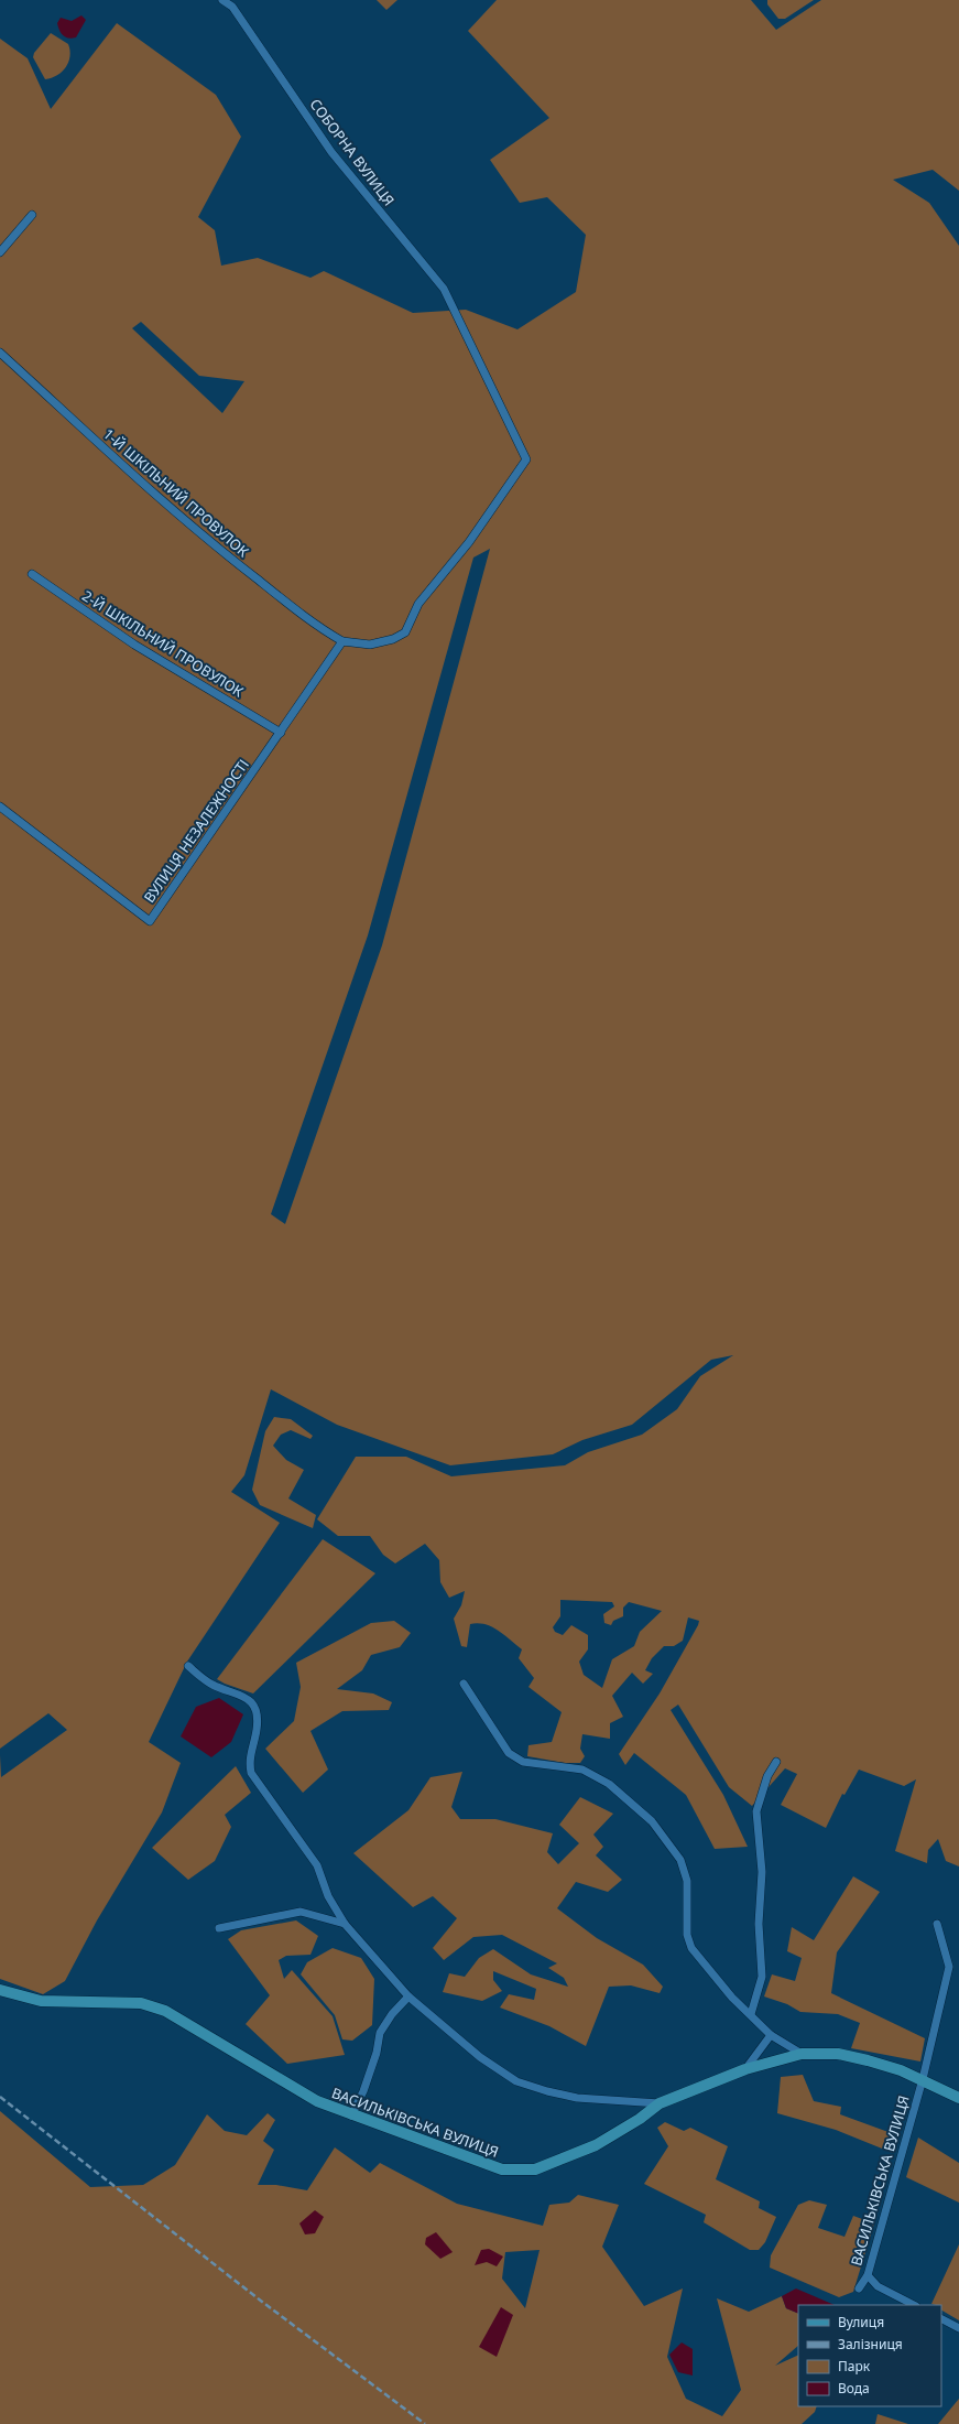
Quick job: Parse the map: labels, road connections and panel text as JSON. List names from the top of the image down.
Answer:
{
  "streets": {
    "street": [
      "СОБОРНА ВУЛИЦЯ",
      "1-Й ШКІЛЬНИЙ ПРОВУЛОК",
      "2-Й ШКІЛЬНИЙ ПРОВУЛОК",
      "ВУЛИЦЯ НЕЗАЛЕЖНОСТІ",
      "ВАСИЛЬКІВСЬКА ВУЛИЦЯ"
    ]
  },
  "crossings": [
    ["СОБОРНА ВУЛИЦЯ", "1-Й ШКІЛЬНИЙ ПРОВУЛОК"],
    ["2-Й ШКІЛЬНИЙ ПРОВУЛОК", "ВУЛИЦЯ НЕЗАЛЕЖНОСТІ"]
  ],
  "legend": [
    "Вулиця",
    "Залізниця",
    "Парк",
    "Вода"
  ]
}
